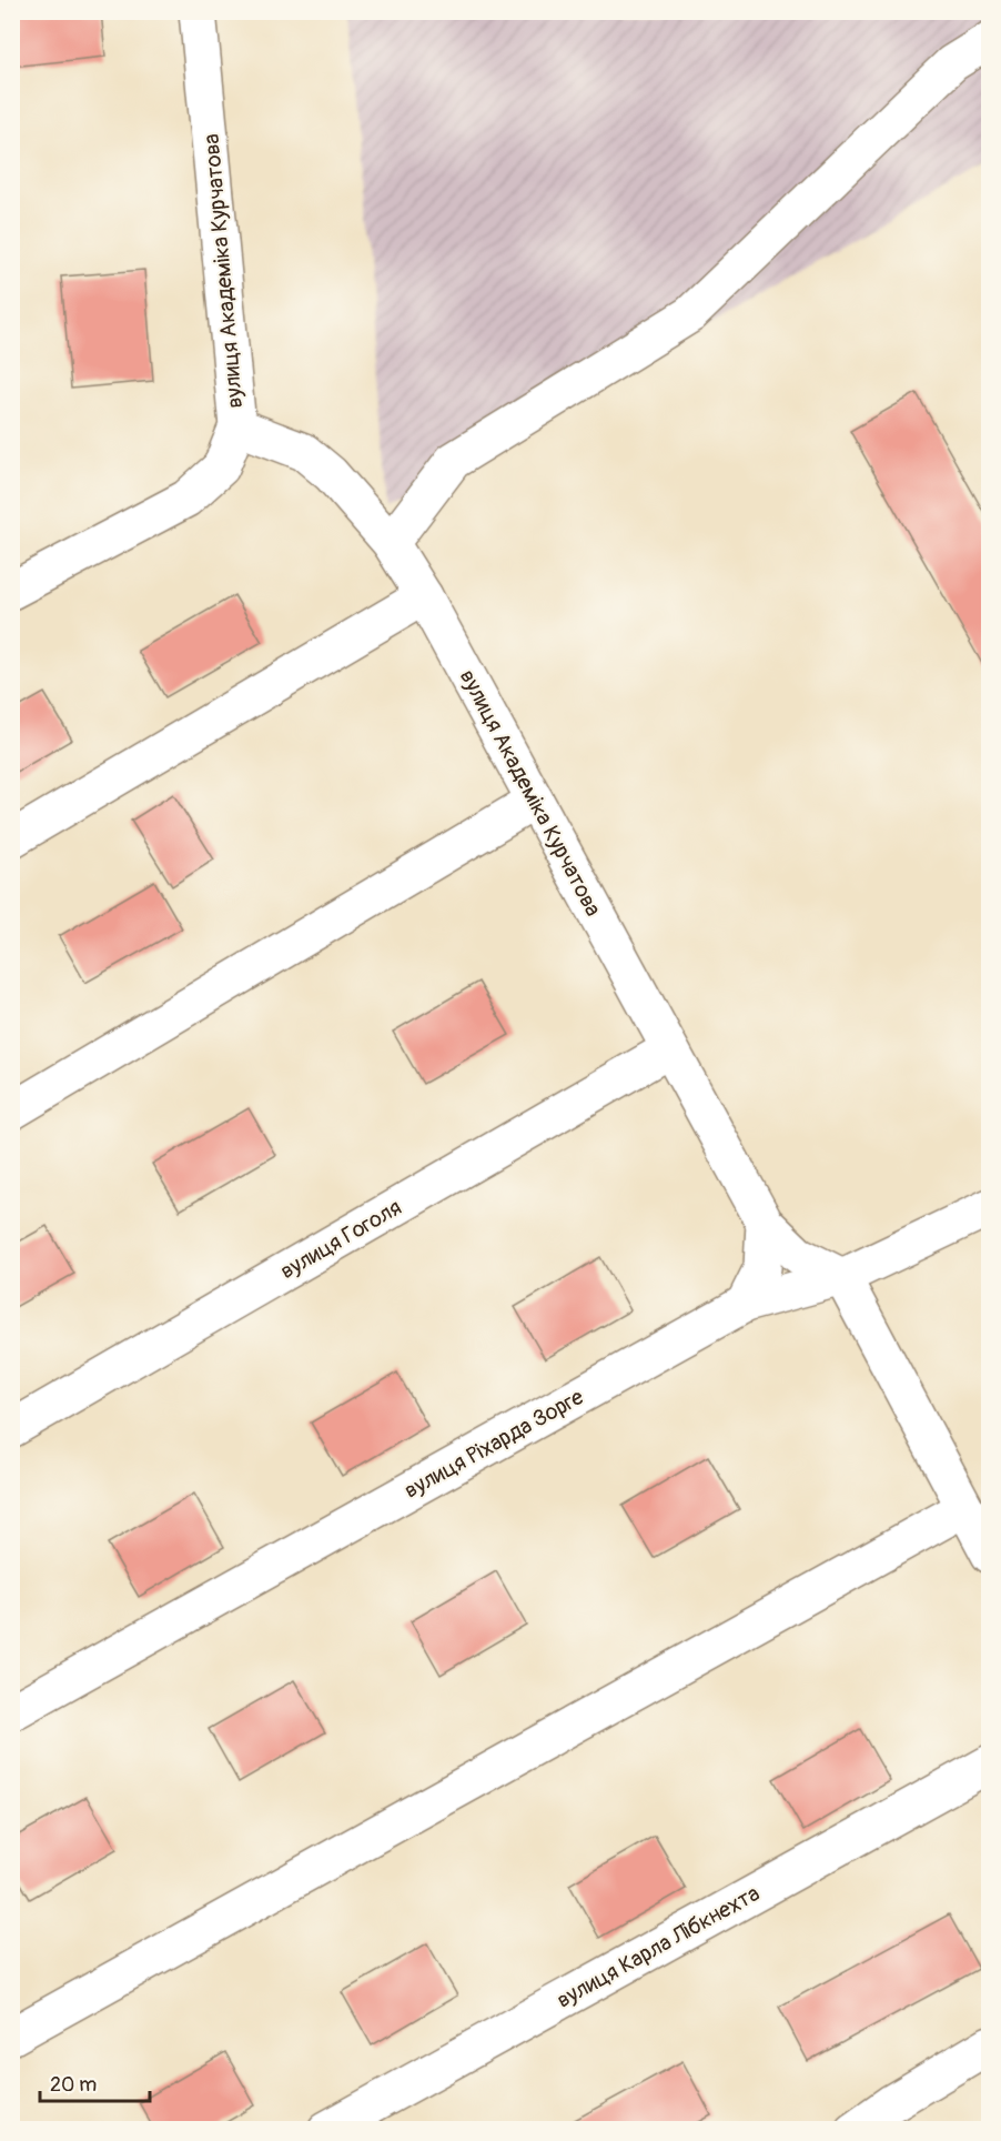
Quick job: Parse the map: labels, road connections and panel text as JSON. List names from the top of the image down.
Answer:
{
  "streets": {
    "street": [
      "вулиця Академіка Курчатова",
      "вулиця Гоголя",
      "вулиця Ріхарда Зорге",
      "вулиця Карла Лібкнехта"
    ]
  },
  "crossings": [
    ["вулиця Академіка Курчатова", "вулиця Гоголя"],
    ["вулиця Академіка Курчатова", "вулиця Ріхарда Зорге"]
  ],
  "scale_bar": "20 m"
}
